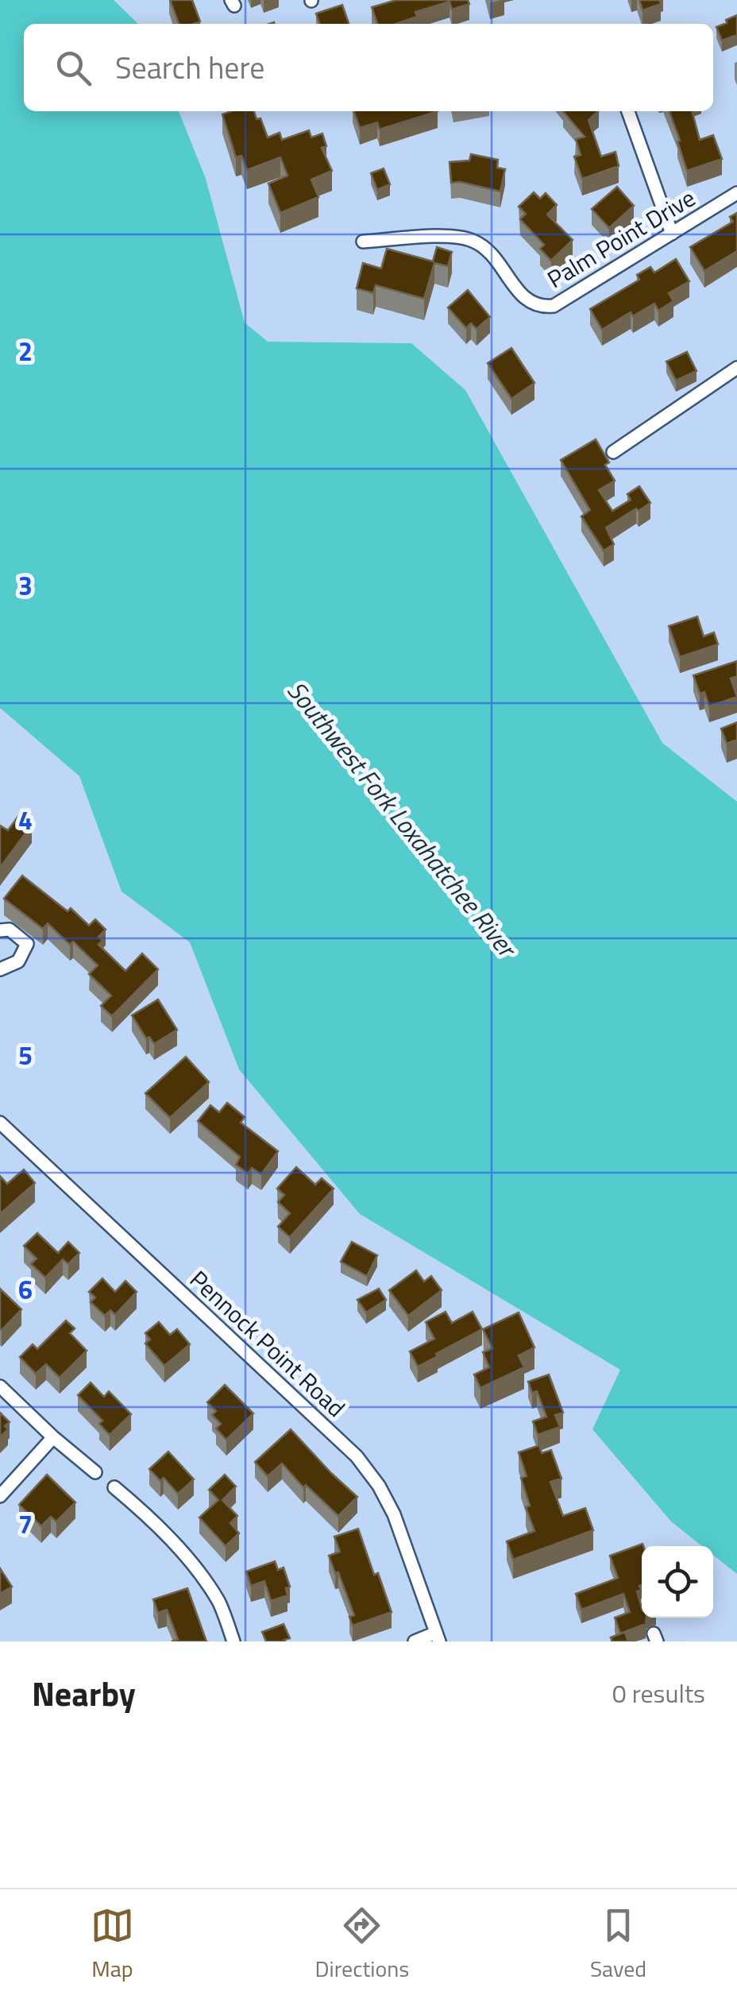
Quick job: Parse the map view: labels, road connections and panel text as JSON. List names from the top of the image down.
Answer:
{
  "streets": {
    "street": ["Palm Point Drive", "Pennock Point Road"]
  },
  "water": ["Southwest Fork Loxahatchee River"],
  "page": {
    "search": "Search here",
    "heading": ["Nearby", "0 results"],
    "nav": ["Map", "Directions", "Saved"]
  },
  "grid": {
    "rows": [
      "2",
      "3",
      "4",
      "5",
      "6",
      "7"
    ]
  }
}
